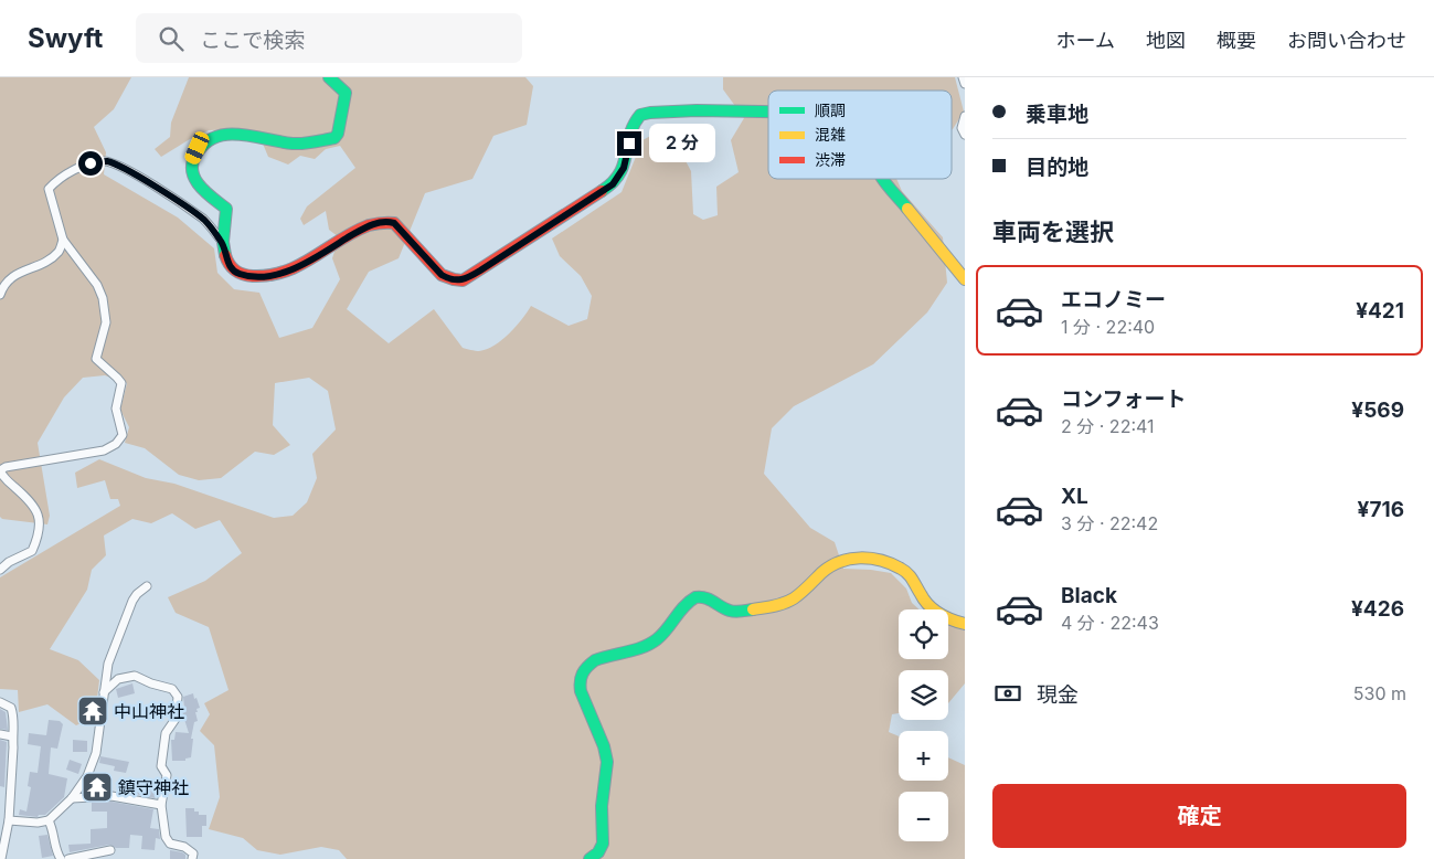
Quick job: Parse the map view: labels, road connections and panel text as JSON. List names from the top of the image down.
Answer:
{
  "places": {
    "temple": ["中山神社", "鎮守神社"]
  },
  "legend": ["順調", "混雑", "渋滞"],
  "page": {
    "header": "Swyft",
    "search": "ここで検索",
    "nav": [
      "ホーム",
      "地図",
      "概要",
      "お問い合わせ"
    ],
    "banner": ["乗車地", "目的地"],
    "bubble": "2 分",
    "heading": "車両を選択",
    "list": [
      {
        "name": "エコノミー",
        "note": "1 分 · 22:40",
        "value": "¥421"
      },
      {
        "name": "コンフォート",
        "note": "2 分 · 22:41",
        "value": "¥569"
      },
      {
        "name": "XL",
        "note": "3 分 · 22:42",
        "value": "¥716"
      },
      {
        "name": "Black",
        "note": "4 分 · 22:43",
        "value": "¥426"
      }
    ],
    "map_buttons": ["+", "−"],
    "pay": ["現金", "530 m"],
    "buttons": "確定"
  }
}
